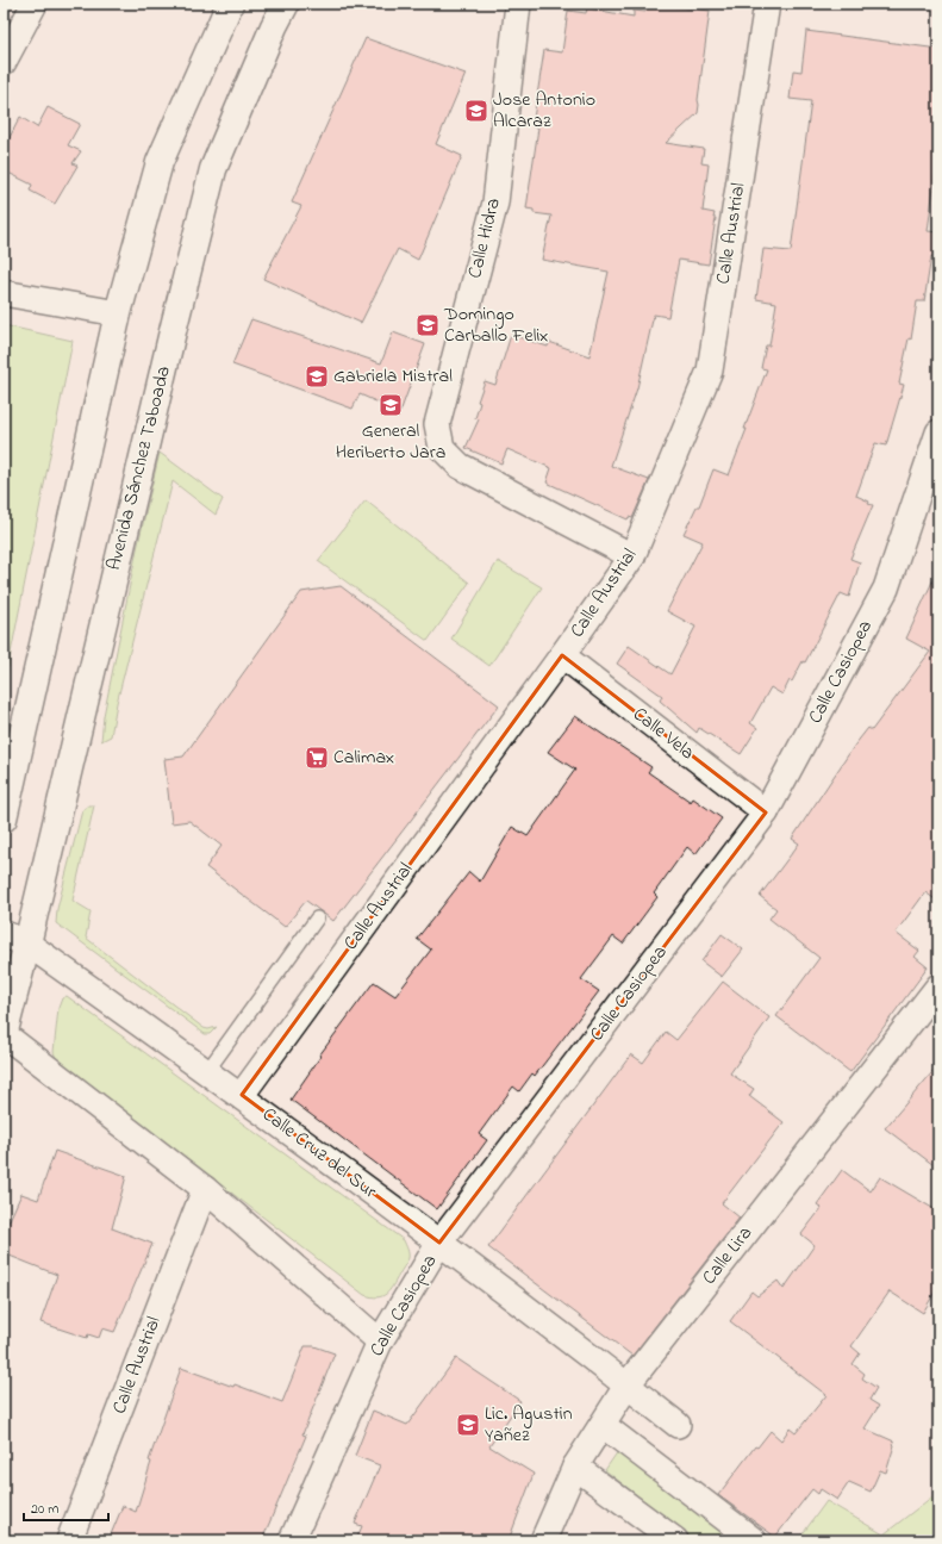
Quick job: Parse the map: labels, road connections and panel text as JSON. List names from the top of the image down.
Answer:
{
  "streets": {
    "main road": ["Avenida Sánchez Taboada"],
    "street": [
      "Calle Austrial",
      "Calle Hidra",
      "Calle Casiopea",
      "Calle Vela",
      "Calle Cruz del Sur",
      "Calle Lira"
    ]
  },
  "crossings": [
    ["Calle Austrial", "Calle Hidra"],
    ["Calle Austrial", "Calle Vela"],
    ["Calle Austrial", "Calle Cruz del Sur"],
    ["Avenida Sánchez Taboada", "Calle Cruz del Sur"],
    ["Calle Casiopea", "Calle Vela"],
    ["Calle Casiopea", "Calle Cruz del Sur"],
    ["Calle Cruz del Sur", "Calle Lira"]
  ],
  "places": {
    "school or university": [
      "Jose Antonio Alcaraz",
      "Domingo Carballo Felix",
      "Gabriela Mistral",
      "General Heriberto Jara",
      "Lic. Agustin Yañez"
    ],
    "supermarket": ["Calimax"]
  },
  "scale_bar": "20 m"
}
